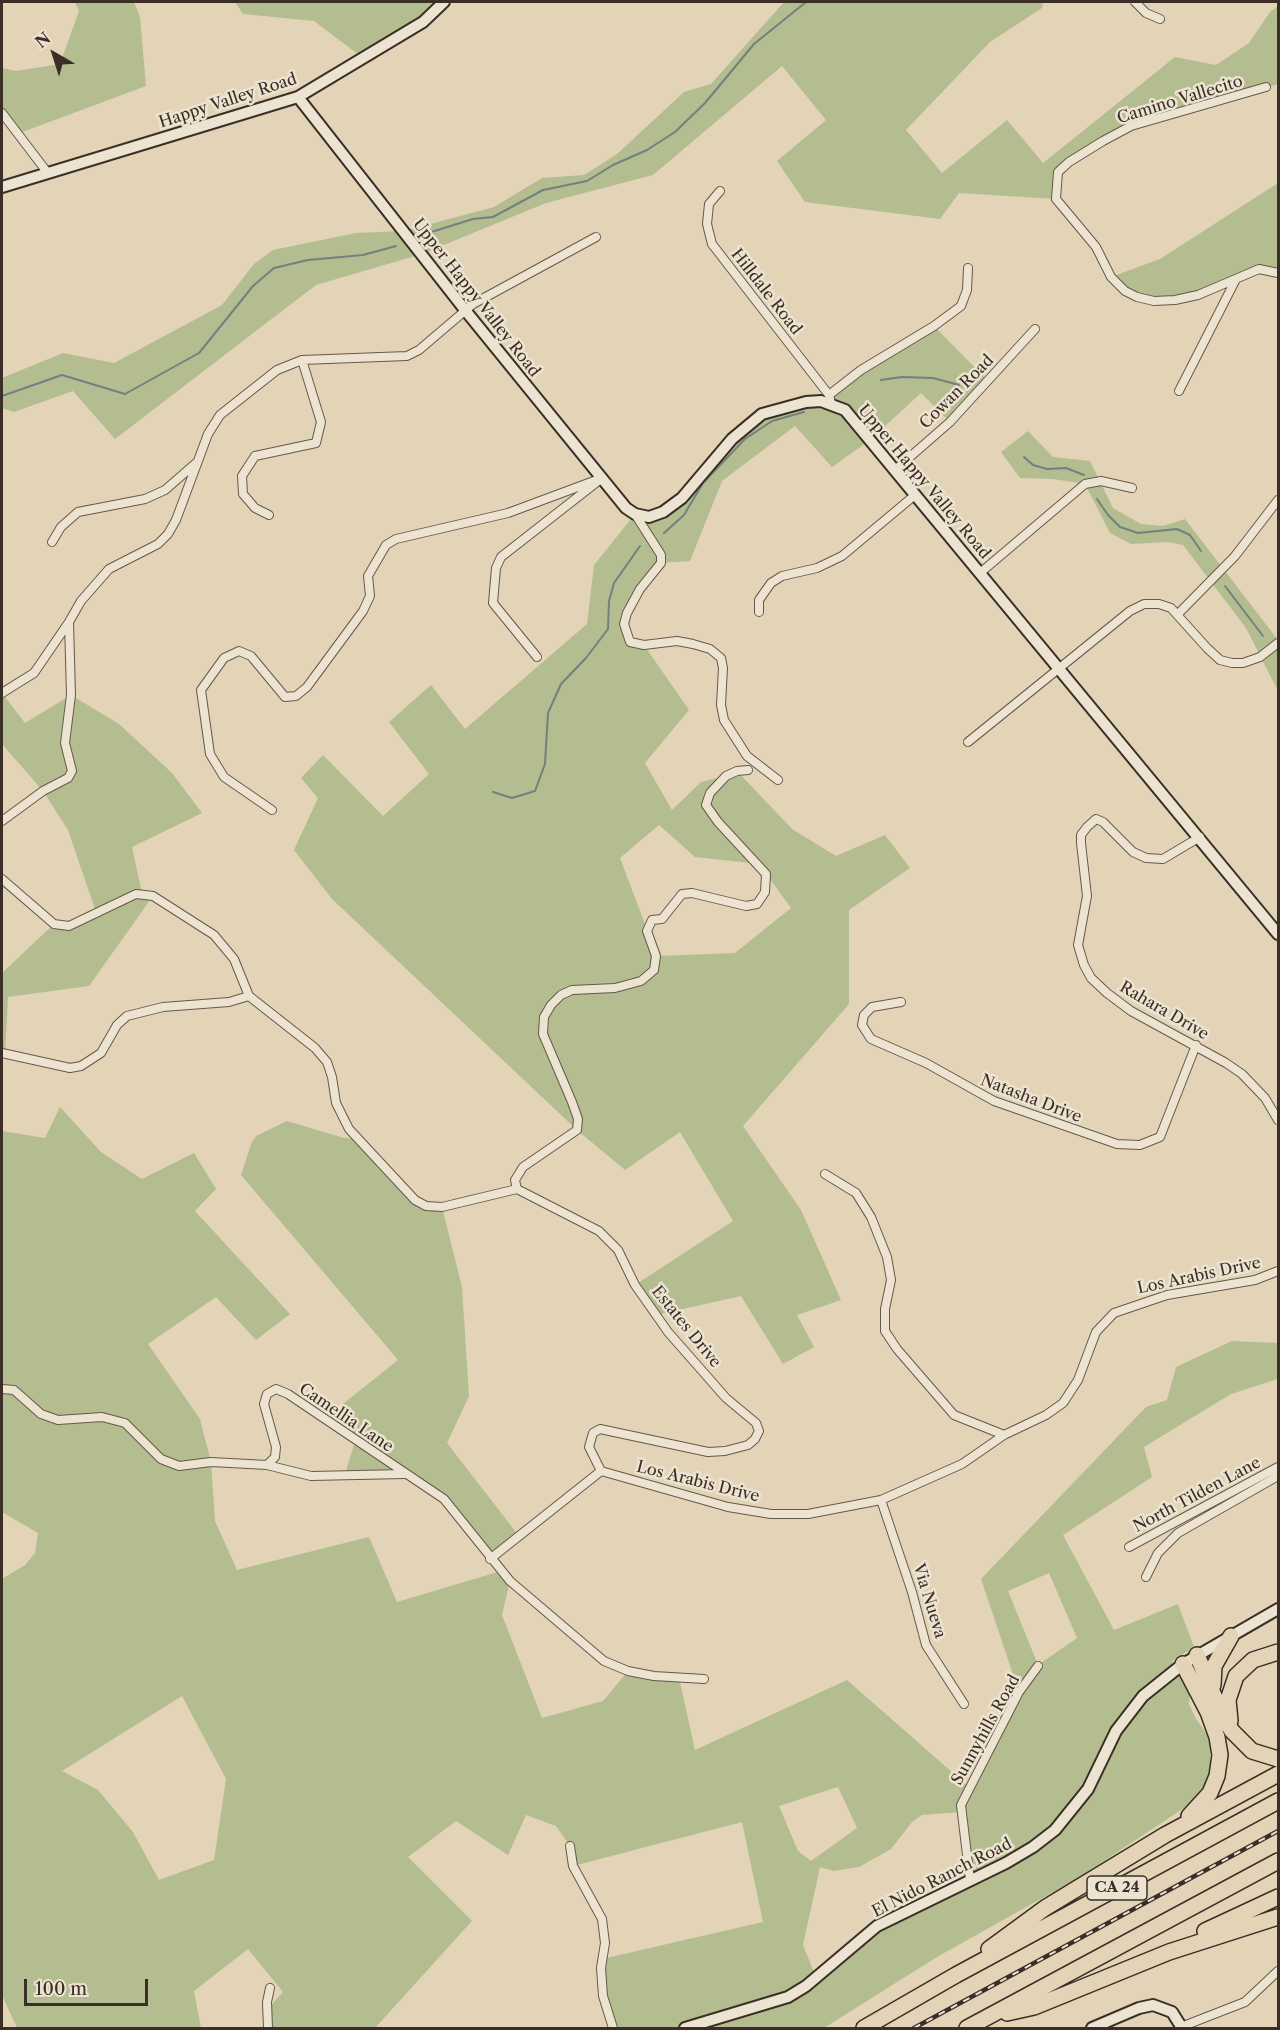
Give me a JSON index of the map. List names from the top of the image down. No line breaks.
{"streets":{"highway":["CA 24"],"street":["Camino Vallecito","Happy Valley Road","Hilldale Road","Upper Happy Valley Road","Cowan Road","Rahara Drive","Natasha Drive","Los Arabis Drive","Estates Drive","Camellia Lane","North Tilden Lane","Via Nueva","Sunnyhills Road","El Nido Ranch Road"]},"crossings":[["Happy Valley Road","Upper Happy Valley Road"],["Hilldale Road","Upper Happy Valley Road"],["Upper Happy Valley Road","Cowan Road"],["Upper Happy Valley Road","Rahara Drive"],["Rahara Drive","Natasha Drive"],["Los Arabis Drive","Estates Drive"],["Los Arabis Drive","Via Nueva"],["Sunnyhills Road","El Nido Ranch Road"]],"scale_bar":"100 m","north":"top left"}
